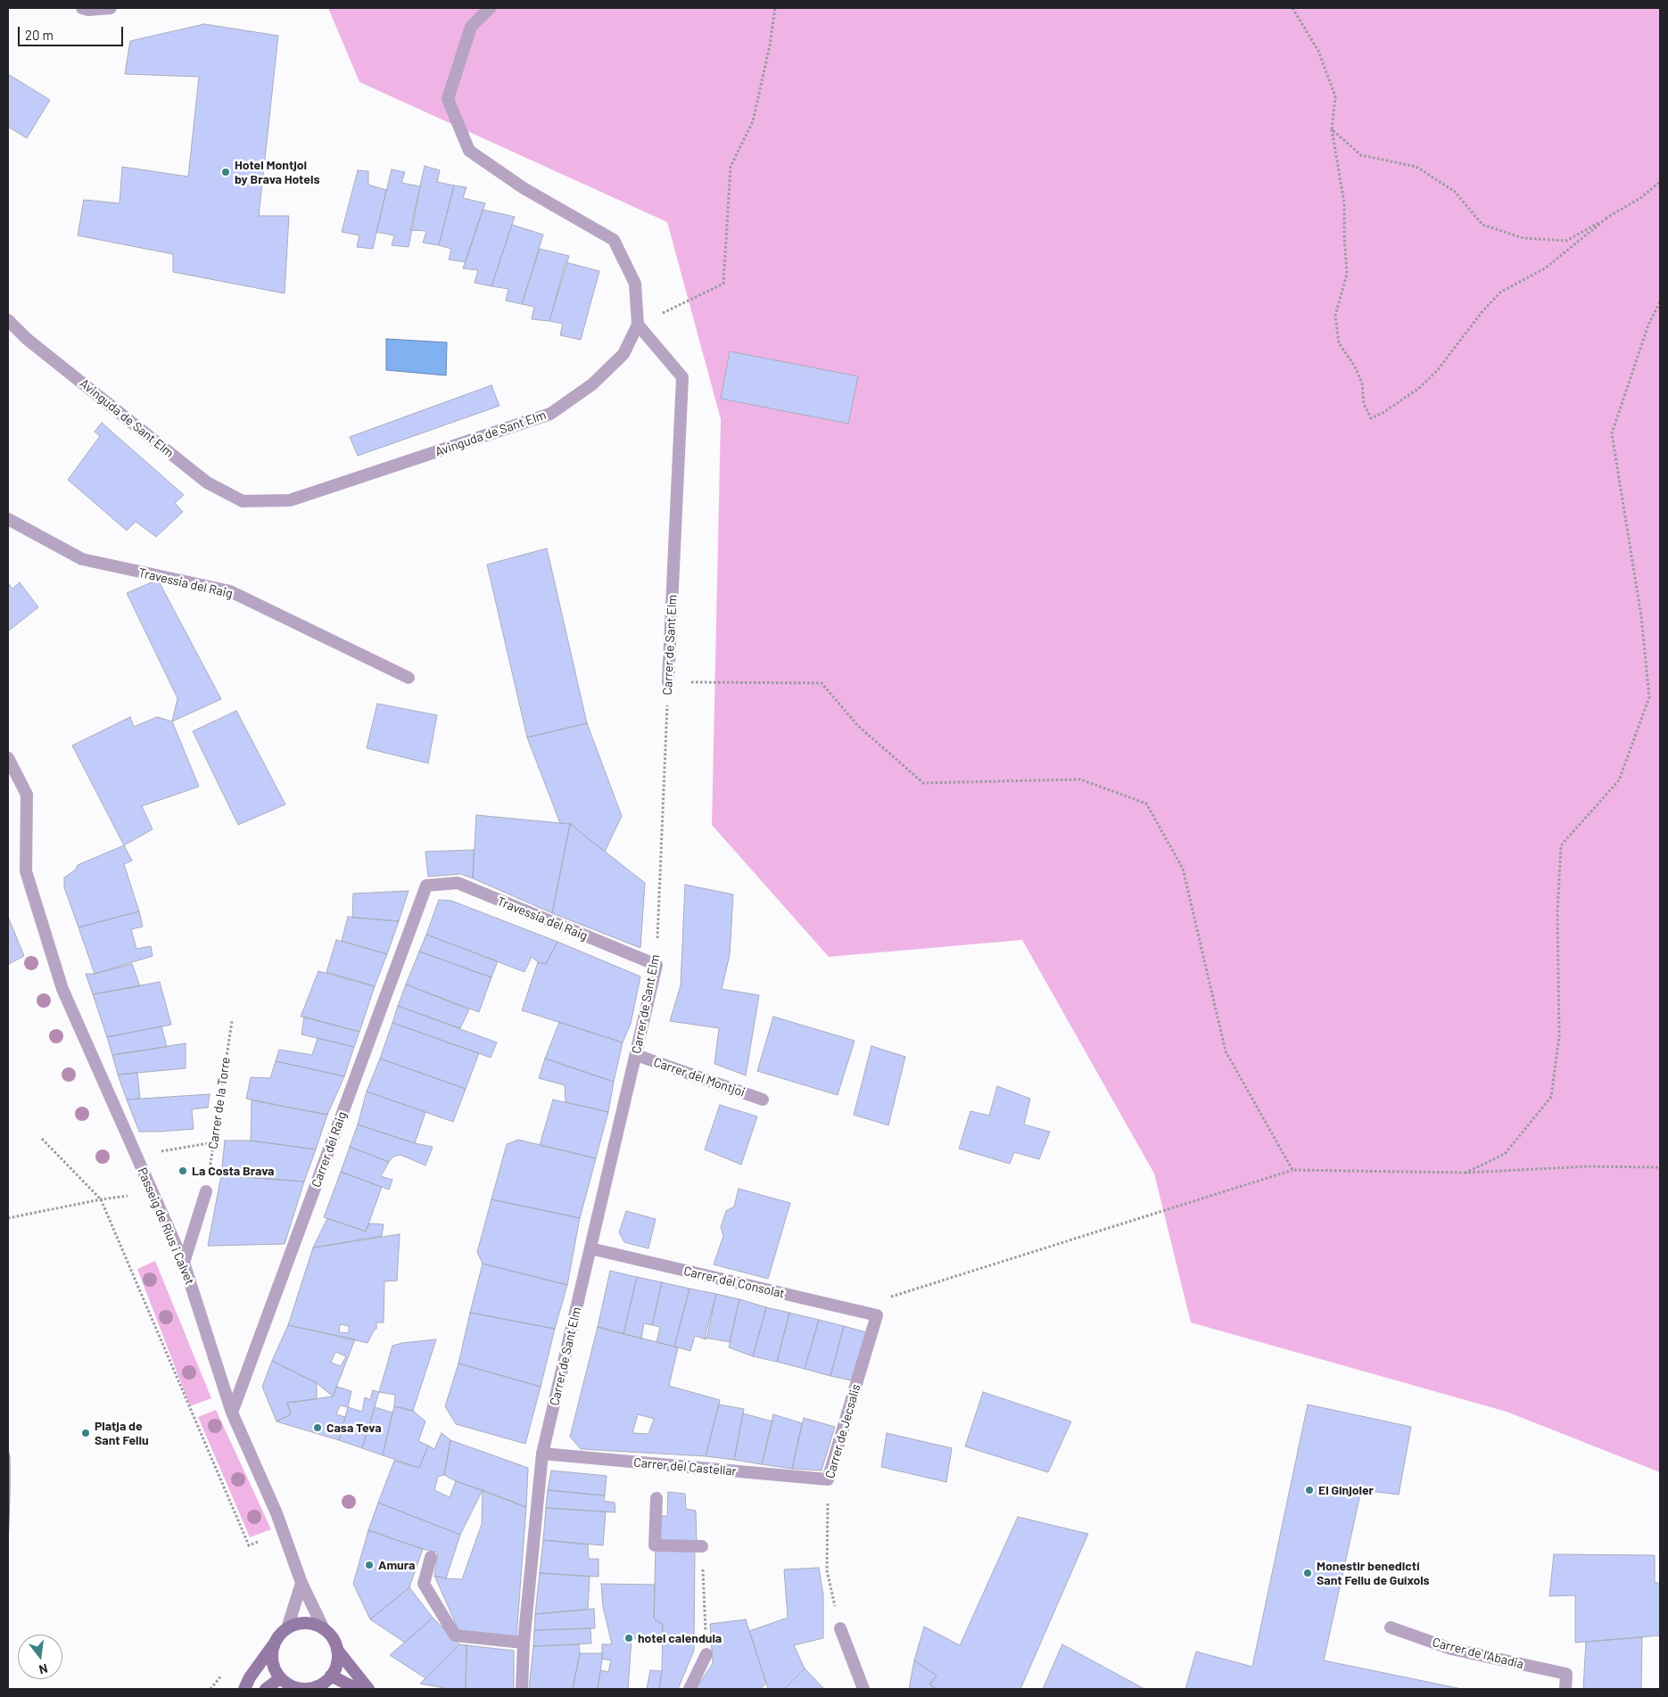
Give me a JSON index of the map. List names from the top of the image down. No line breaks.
{"streets":{"street":["Avinguda de Sant Elm","Travessia del Raig","Carrer de Sant Elm","Carrer del Montjoi","Carrer del Raig","Passeig de Rius i Calvet","Carrer del Consolat","Carrer de Jecsalis","Carrer del Castellar","Carrer de l'Abadia"],"path":["Carrer de la Torre"]},"crossings":[["Avinguda de Sant Elm","Carrer de Sant Elm"],["Travessia del Raig","Carrer de Sant Elm"],["Travessia del Raig","Carrer del Raig"],["Carrer de Sant Elm","Carrer del Montjoi"],["Carrer de Sant Elm","Carrer del Consolat"],["Carrer de Sant Elm","Carrer del Castellar"],["Carrer del Raig","Passeig de Rius i Calvet"],["Carrer del Consolat","Carrer de Jecsalis"],["Carrer de Jecsalis","Carrer del Castellar"]],"places":["Hotel Montjoi by Brava Hotels","La Costa Brava","Casa Teva","Platja de Sant Feliu","El Ginjoler","Amura","Monestir benedictí Sant Feliu de Guíxols","hotel calendula"],"scale_bar":"20 m","north":"bottom"}
